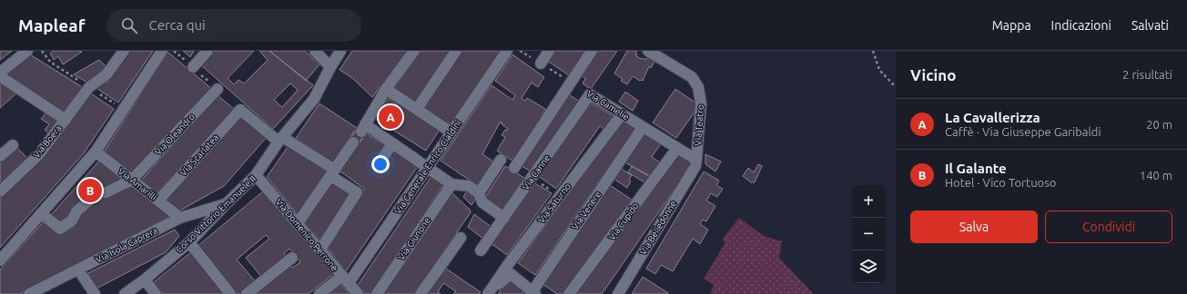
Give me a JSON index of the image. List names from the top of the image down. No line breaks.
{"streets":{"street":["Via Camelie","Via Teatro","Via Oleandro","Via Boera","Via Scarlatea","Via Generale Enrico Cialdini","Via Canne","Via Amarilli","Via Saturno","Via Venere","Corso Vittorio Emanuele II","Via Cupido","Via Belledonne","Via Domenico Perrone","Via Giunone","Via Isola Caprera"]},"crossings":[["Via Camelie","Via Teatro"],["Via Camelie","Via Canne"],["Via Camelie","Via Saturno"],["Via Camelie","Via Venere"],["Via Camelie","Via Cupido"],["Via Camelie","Via Belledonne"],["Via Teatro","Via Belledonne"],["Via Oleandro","Via Amarilli"],["Via Scarlatea","Via Amarilli"],["Via Scarlatea","Corso Vittorio Emanuele II"],["Via Generale Enrico Cialdini","Via Domenico Perrone"],["Via Amarilli","Via Isola Caprera"],["Corso Vittorio Emanuele II","Via Domenico Perrone"],["Corso Vittorio Emanuele II","Via Isola Caprera"]],"page":{"header":"Mapleaf","search":"Cerca qui","nav":["Mappa","Indicazioni","Salvati"],"heading":["Vicino","2 risultati"],"list":[{"mark":"A","name":"La Cavallerizza","note":"Caffè · Via Giuseppe Garibaldi","value":"20 m"},{"mark":"B","name":"Il Galante","note":"Hotel · Vico Tortuoso","value":"140 m"}],"pins":["A","B"],"map_buttons":["+","−"],"buttons":["Salva","Condividi"]}}
